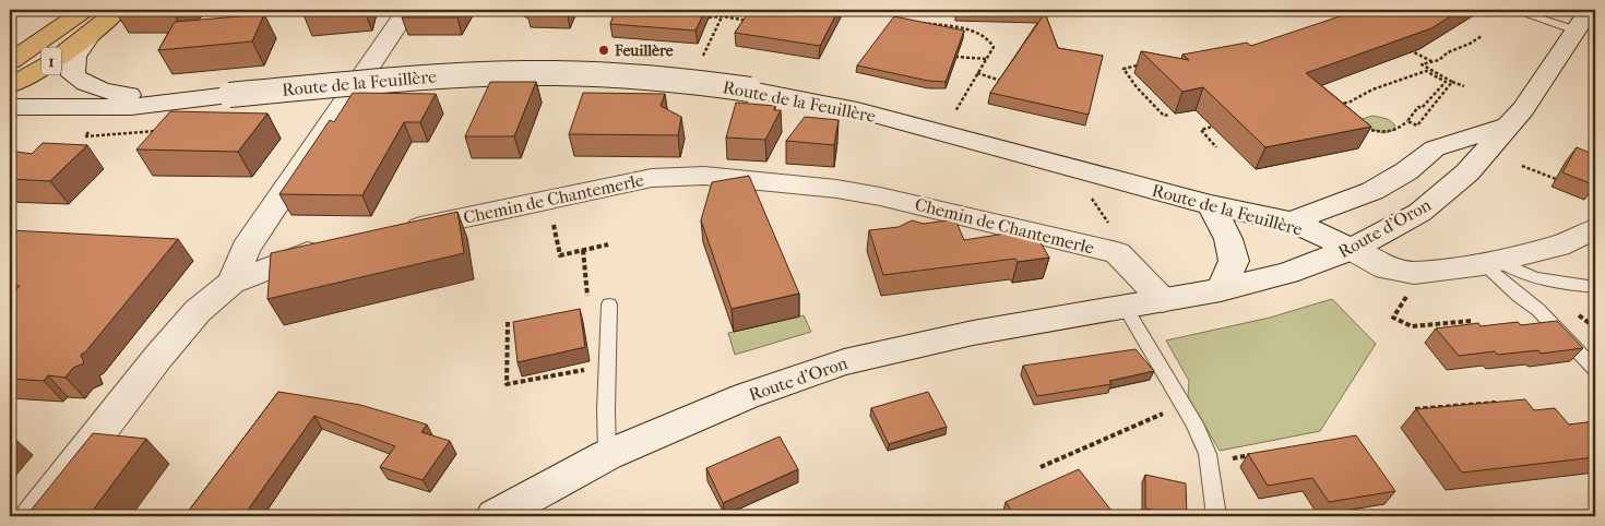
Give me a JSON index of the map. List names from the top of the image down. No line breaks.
{"streets":{"main road":["1","Route de la Feuillère","Chemin de Chantemerle","Route d'Oron"]},"crossings":[["1","Route de la Feuillère"],["Route de la Feuillère","Route d'Oron"],["Chemin de Chantemerle","Route d'Oron"]],"places":["Feuillère"]}
